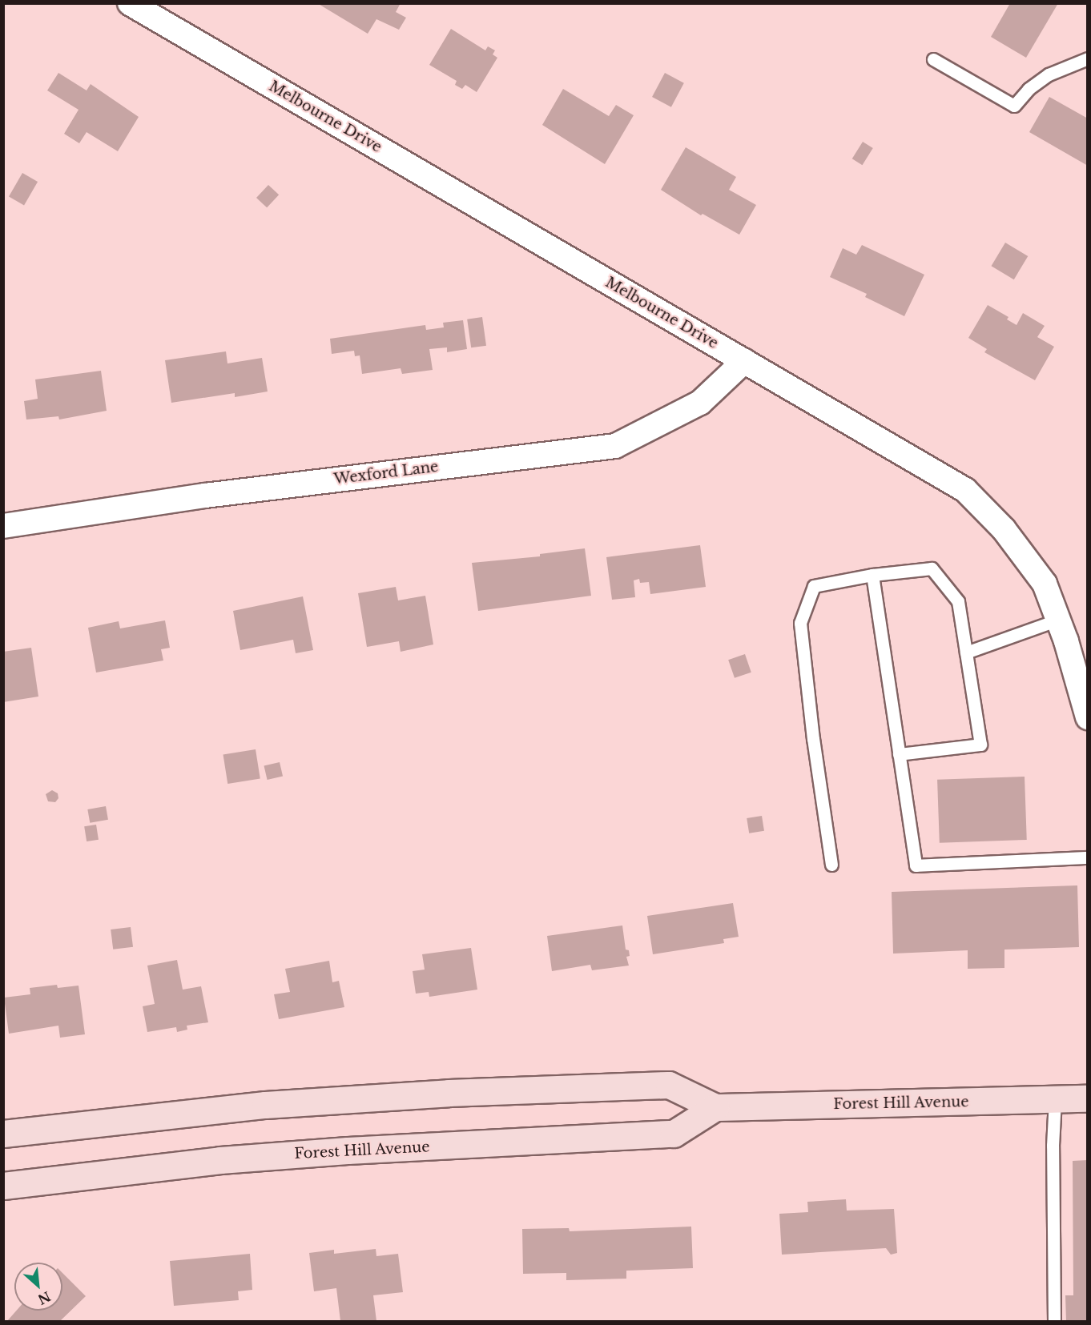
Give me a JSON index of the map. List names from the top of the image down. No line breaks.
{"streets":{"main road":["Forest Hill Avenue"],"street":["Melbourne Drive","Wexford Lane"]},"crossings":[["Melbourne Drive","Wexford Lane"]],"north":"bottom right"}
